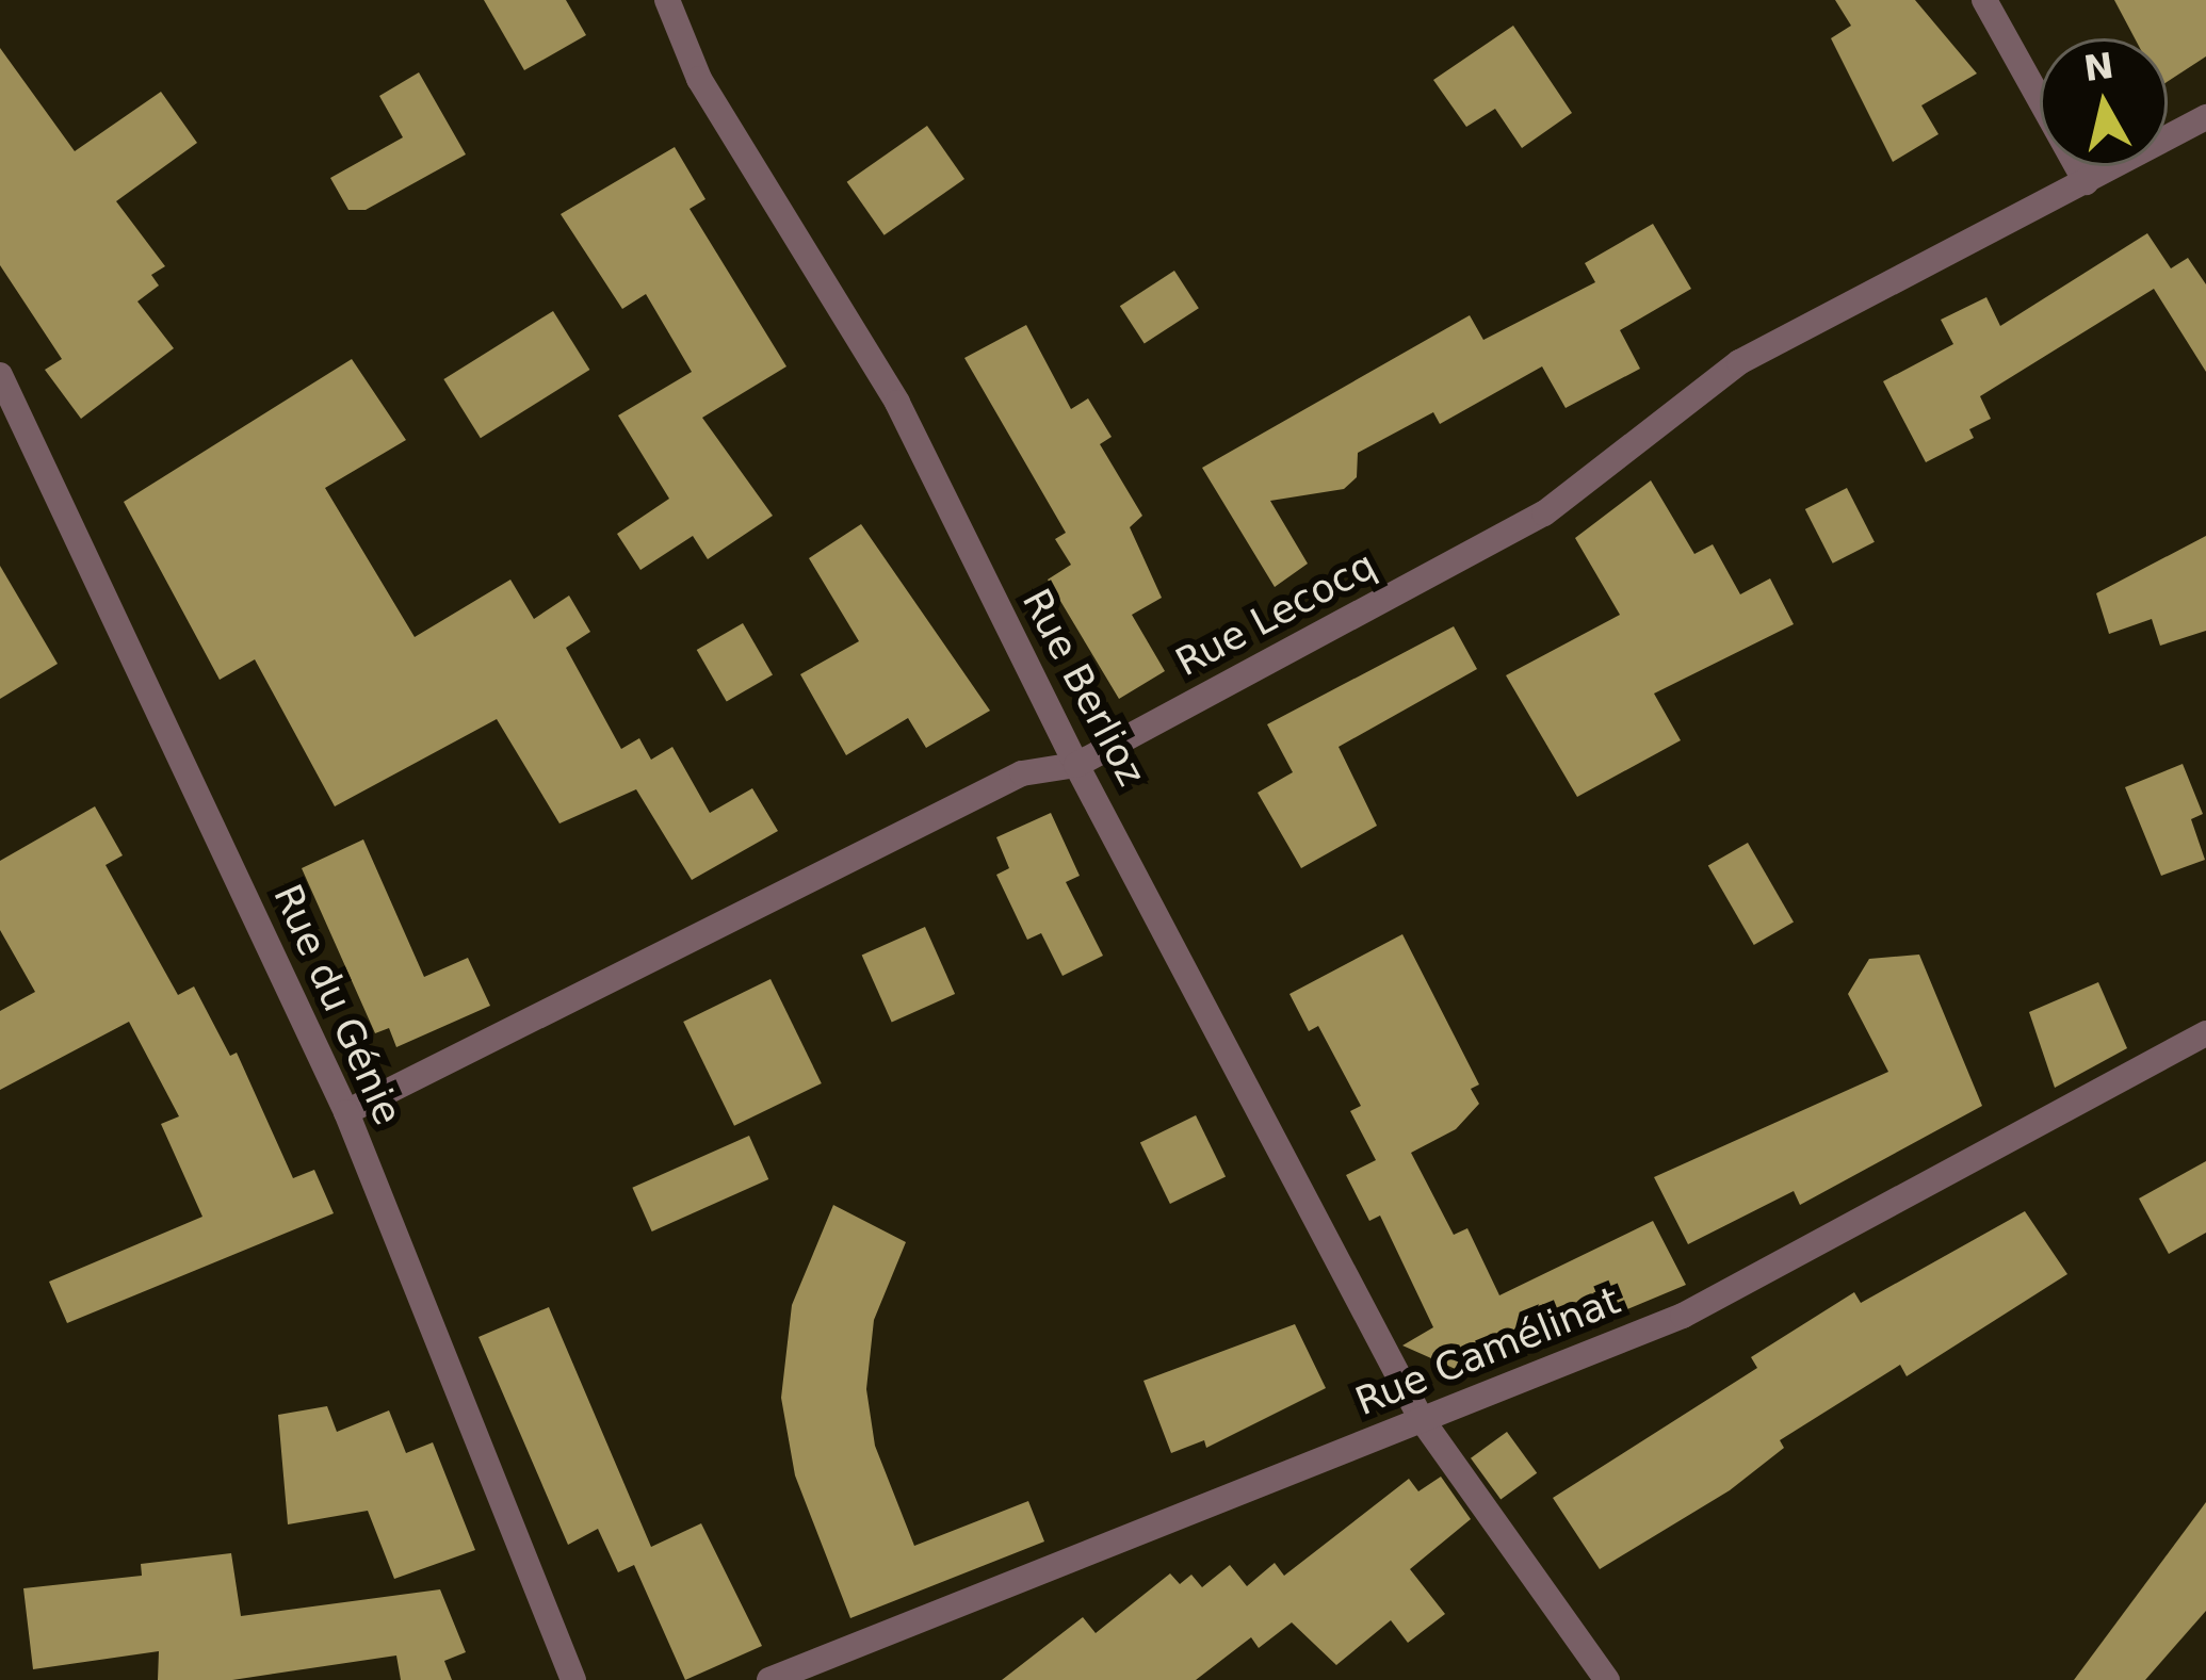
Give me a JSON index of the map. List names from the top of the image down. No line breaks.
{"streets":{"street":["Rue Lecocq","Rue Berlioz","Rue du Génie","Rue Camélinat"]},"crossings":[["Rue Lecocq","Rue Berlioz"],["Rue Lecocq","Rue du Génie"],["Rue Berlioz","Rue Camélinat"]],"north":"top"}
